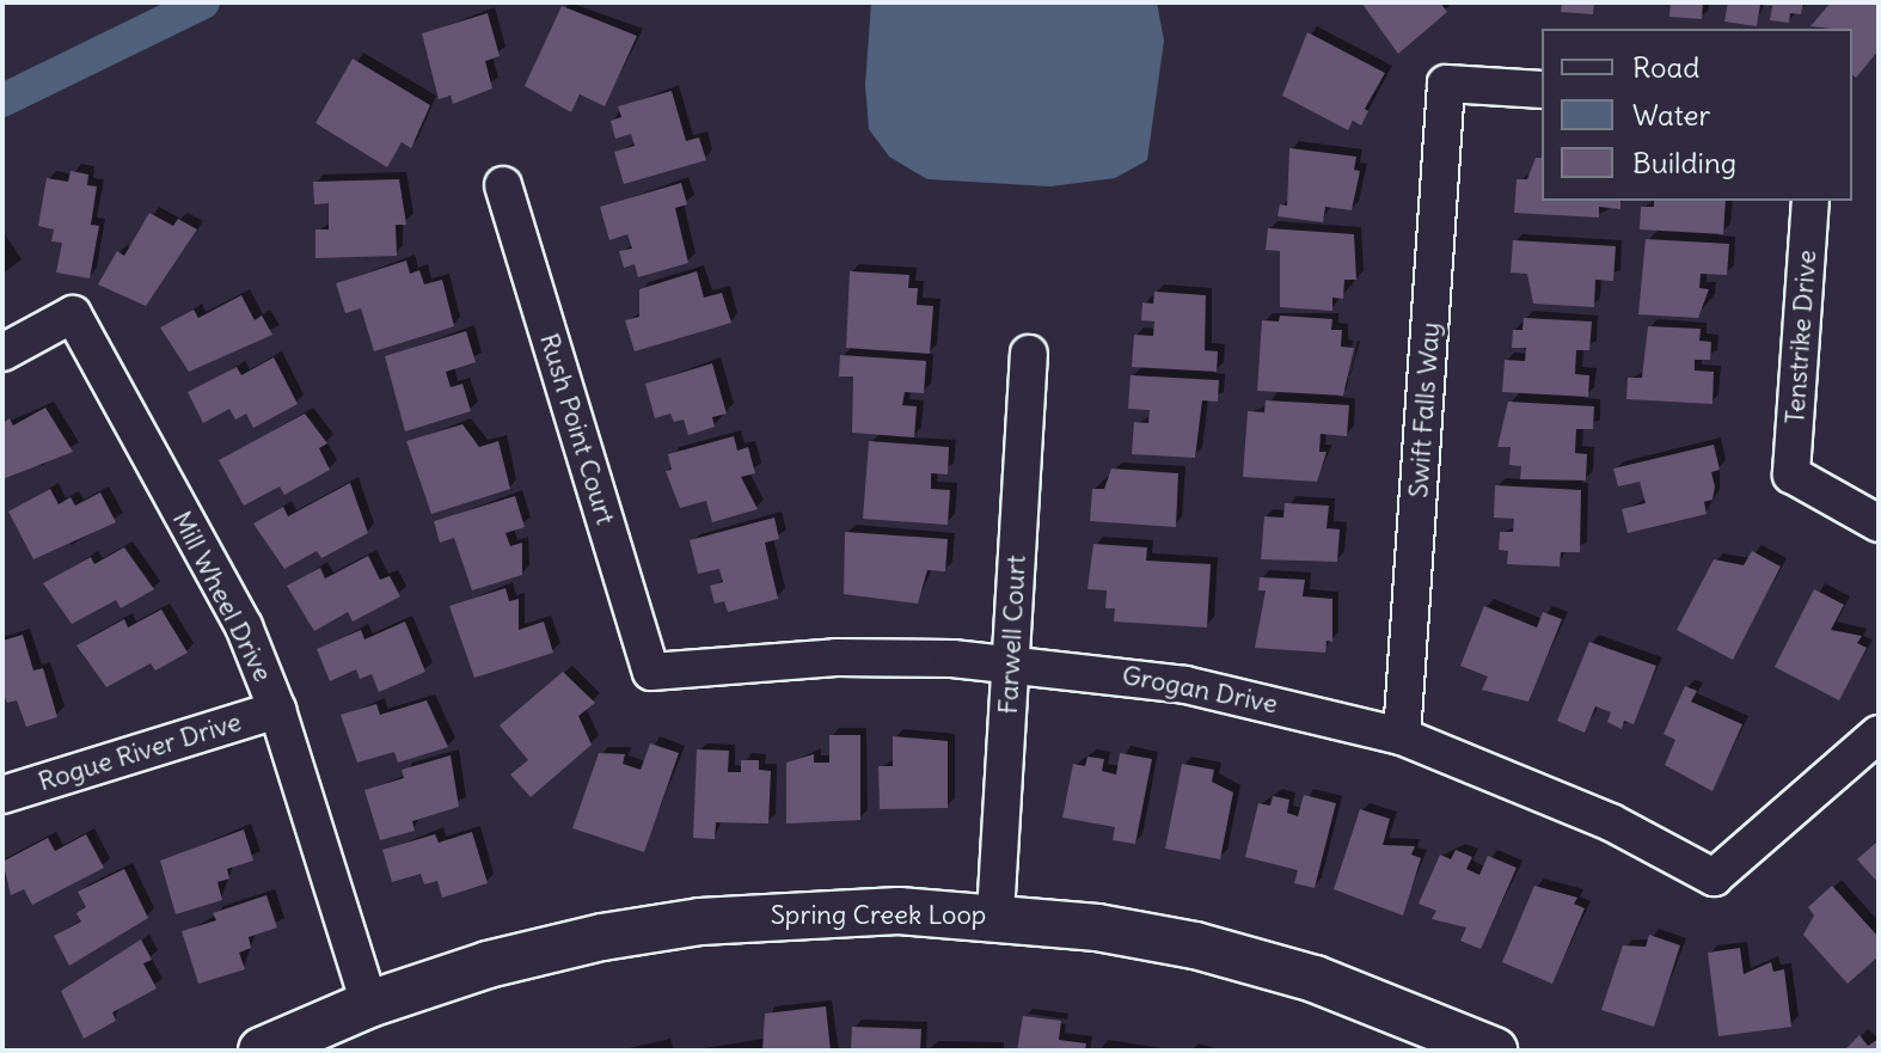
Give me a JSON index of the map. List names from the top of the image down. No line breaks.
{"streets":{"street":["Tenstrike Drive","Swift Falls Way","Rush Point Court","Mill Wheel Drive","Farwell Court","Grogan Drive","Rogue River Drive","Spring Creek Loop"]},"crossings":[["Swift Falls Way","Grogan Drive"],["Rush Point Court","Grogan Drive"],["Mill Wheel Drive","Rogue River Drive"],["Mill Wheel Drive","Spring Creek Loop"],["Farwell Court","Grogan Drive"],["Farwell Court","Spring Creek Loop"]],"legend":["Road","Water","Building"]}
